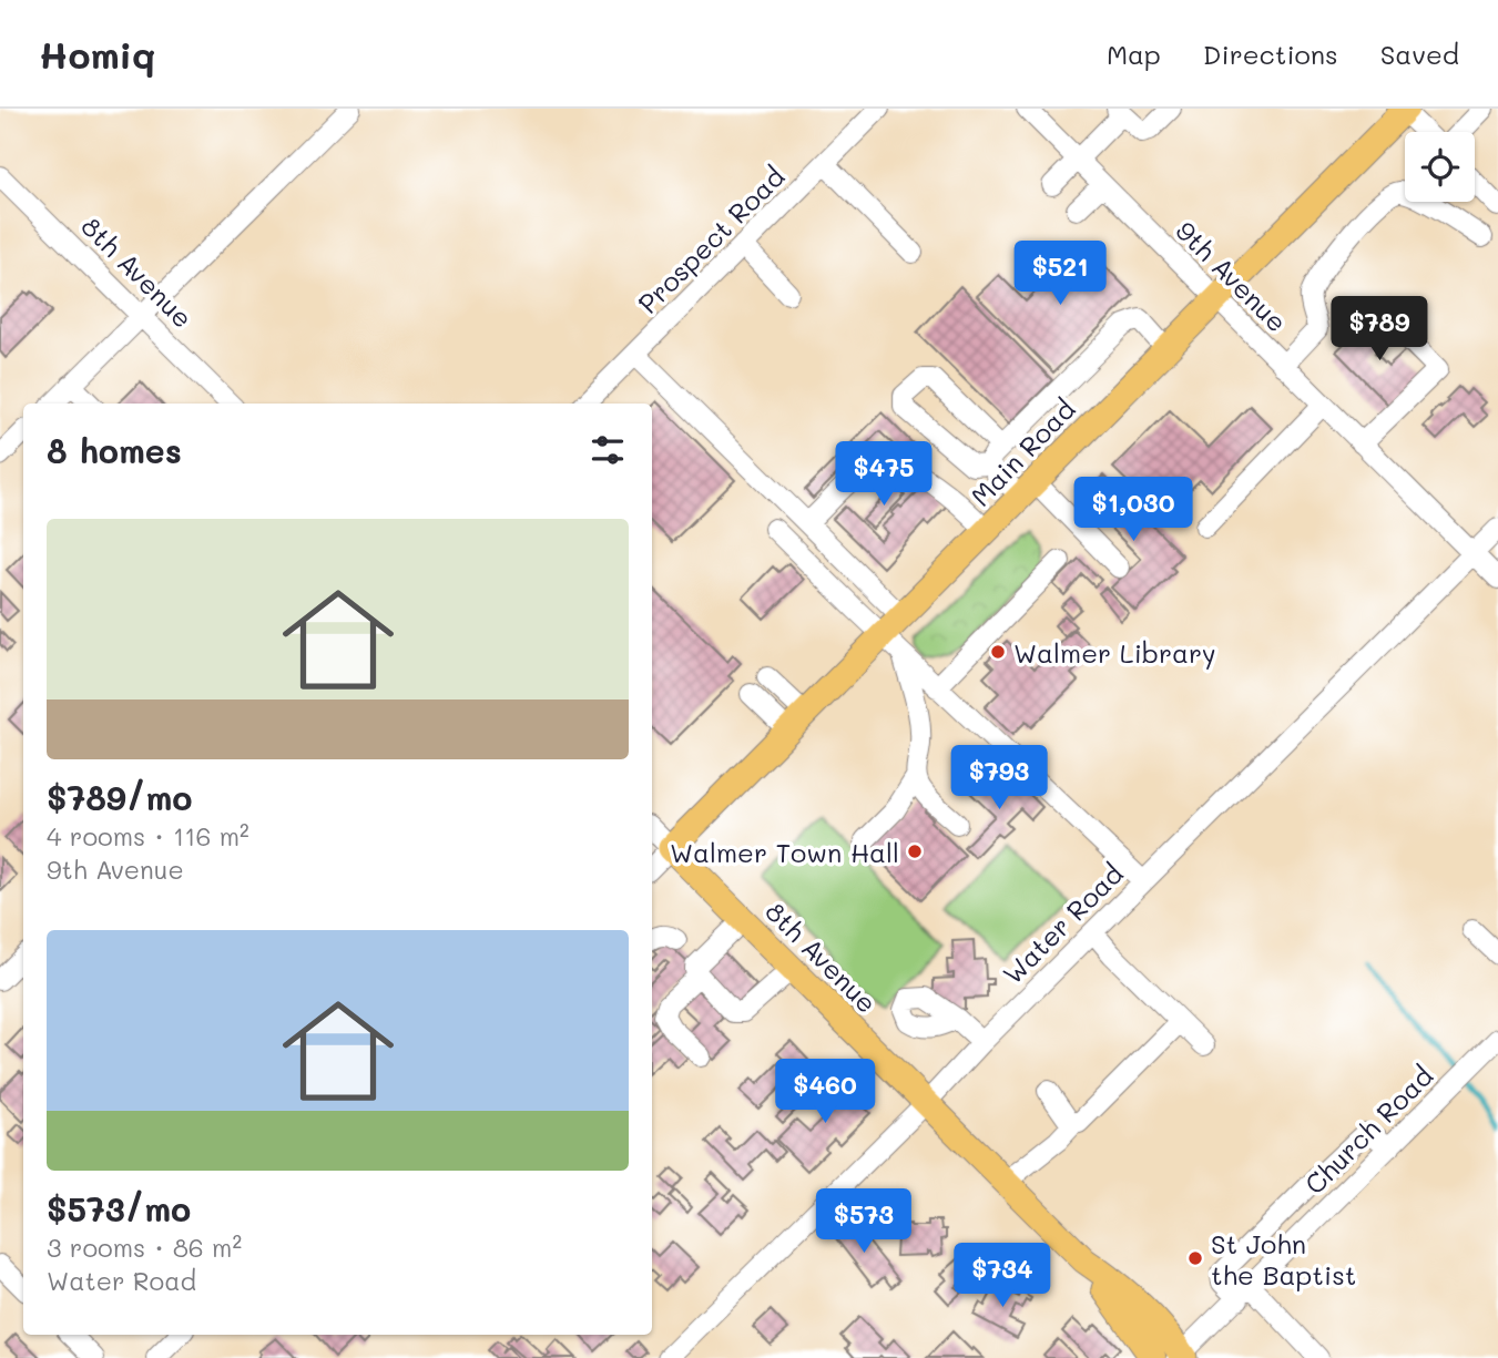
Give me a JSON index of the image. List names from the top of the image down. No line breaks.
{"streets":{"main road":["8th Avenue","Main Road"],"street":["Prospect Road","9th Avenue","Water Road","Church Road"]},"crossings":[["8th Avenue","Main Road"],["8th Avenue","Water Road"],["8th Avenue","Church Road"],["9th Avenue","Main Road"],["9th Avenue","Water Road"]],"places":["Walmer Library","Walmer Town Hall","St John the Baptist"],"page":{"header":"Homiq","nav":["Map","Directions","Saved"],"price":["$521","$789","$475","$1,030","$793","$460","$573","$734"],"heading":"8 homes","list":[{"name":"$789/mo","note":"4 rooms · 116 m² · 9th Avenue"},{"name":"$573/mo","note":"3 rooms · 86 m² · Water Road"}]}}
